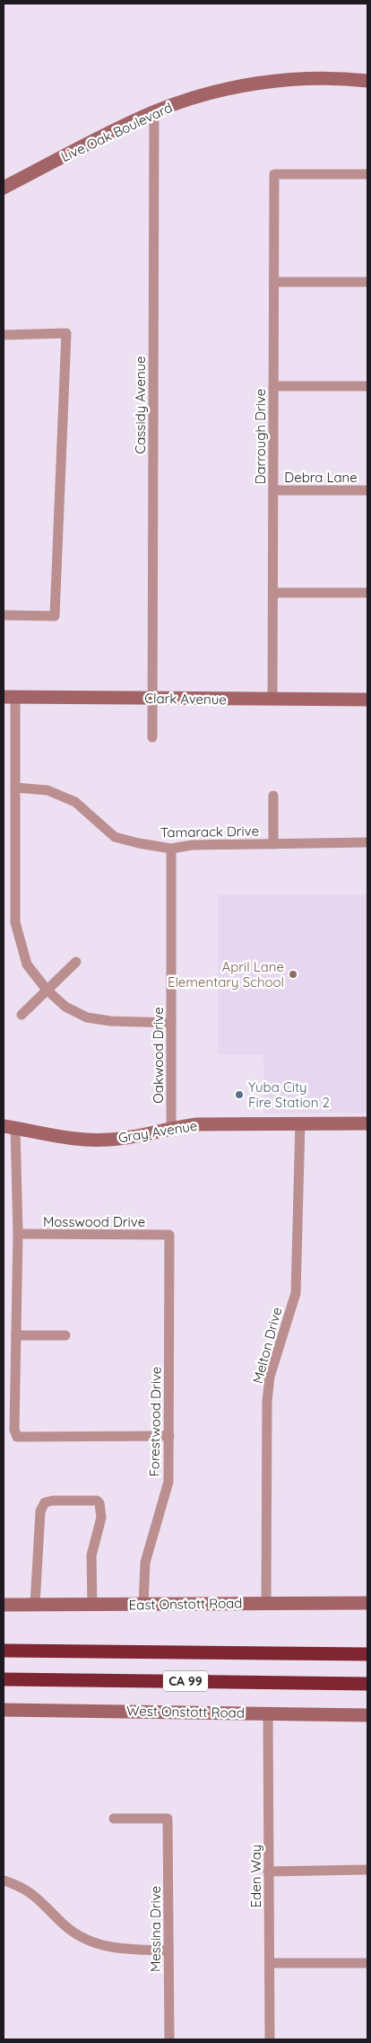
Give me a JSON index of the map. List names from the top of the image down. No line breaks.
{"streets":{"highway":["CA 99"],"street":["Live Oak Boulevard","Cassidy Avenue","Darrough Drive","Debra Lane","Clark Avenue","Tamarack Drive","Oakwood Drive","Gray Avenue","Mosswood Drive","Melton Drive","Forestwood Drive","East Onstott Road","West Onstott Road","Eden Way","Messina Drive"]},"crossings":[["Live Oak Boulevard","Cassidy Avenue"],["Cassidy Avenue","Clark Avenue"],["Darrough Drive","Debra Lane"],["Darrough Drive","Clark Avenue"],["Tamarack Drive","Oakwood Drive"],["Oakwood Drive","Gray Avenue"],["Gray Avenue","Melton Drive"],["Mosswood Drive","Forestwood Drive"],["Melton Drive","East Onstott Road"],["Forestwood Drive","East Onstott Road"],["West Onstott Road","Eden Way"]],"places":["April Lane Elementary School","Yuba City Fire Station 2"]}
